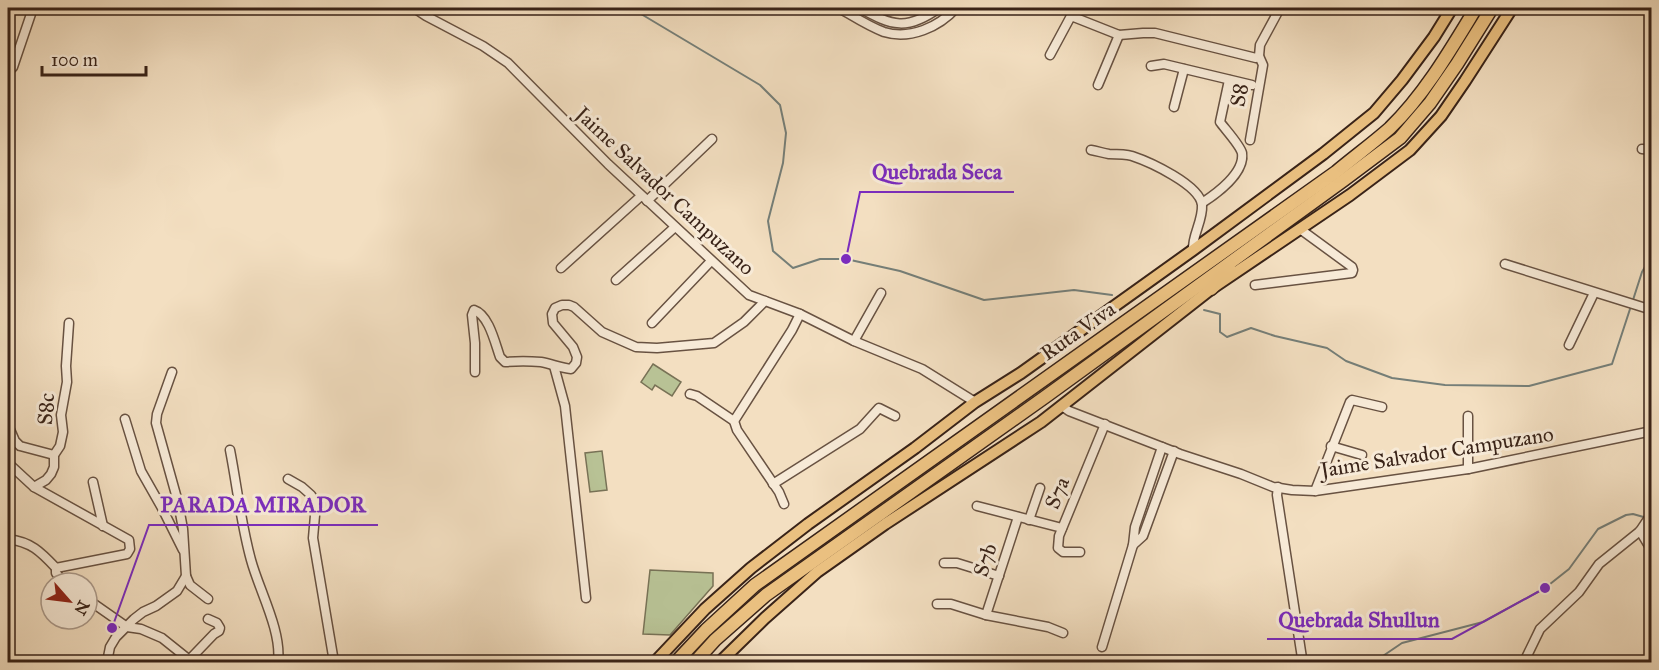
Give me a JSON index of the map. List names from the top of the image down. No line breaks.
{"streets":{"highway":["Ruta Viva"],"street":["S8","Jaime Salvador Campuzano","S8c","S7a","S7b"]},"crossings":[["Jaime Salvador Campuzano","Ruta Viva"],["Jaime Salvador Campuzano","S7a"],["S7a","S7b"]],"places":["Quebrada Seca","Quebrada Shullun","PARADA MIRADOR"],"scale_bar":"100 m","north":"bottom right"}
